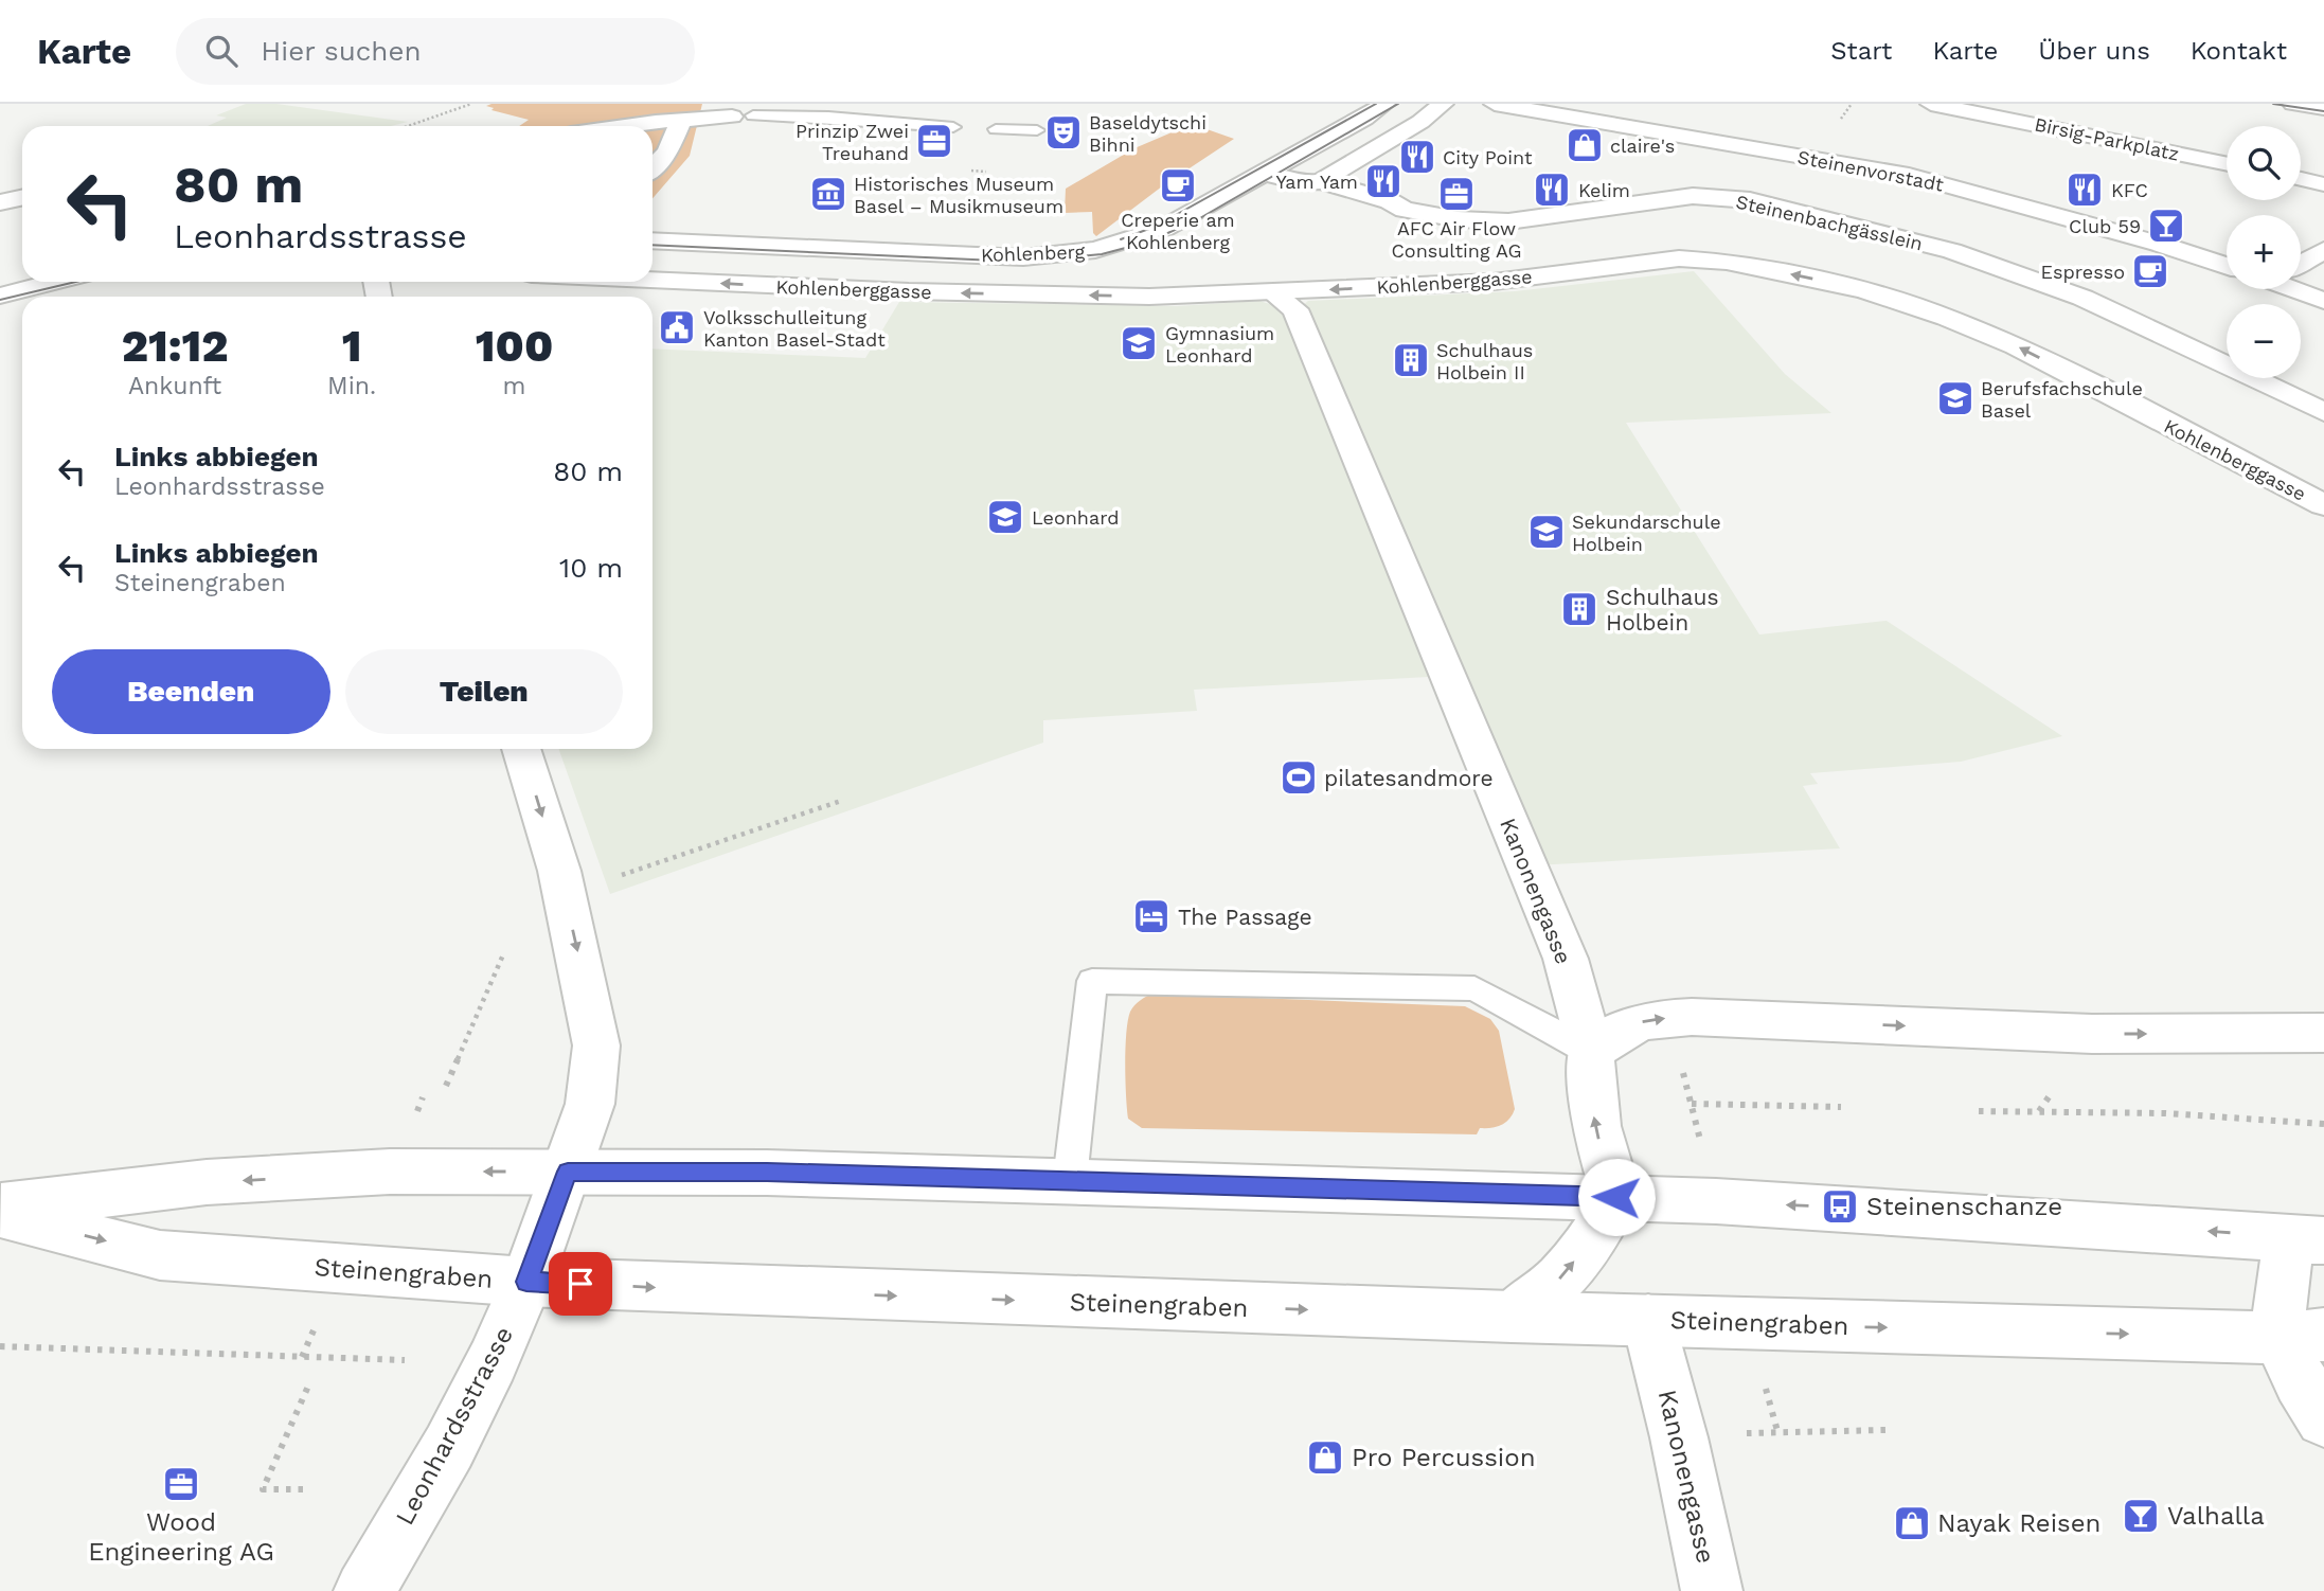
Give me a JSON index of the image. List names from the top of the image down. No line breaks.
{"streets":{"street":["Birsig-Parkplatz","Steinenvorstadt","Steinenbachgässlein","Kohlenberg","Kohlenberggasse","Kanonengasse","Steinengraben","Leonhardsstrasse"]},"crossings":[["Steinenbachgässlein","Kohlenberg"],["Kohlenberggasse","Kanonengasse"],["Kanonengasse","Steinengraben"],["Steinengraben","Leonhardsstrasse"]],"one_way":["Kohlenberggasse","Leonhardsstrasse"],"places":{"theatre":["Baseldytschi Bihni"],"office":["Prinzip Zwei Treuhand","AFC Air Flow Consulting AG","Wood Engineering AG"],"shop":["claire's","Pro Percussion","Nayak Reisen"],"restaurant":["City Point","Yam Yam","Kelim","KFC"],"cafe":["Creperie am Kohlenberg","Espresso"],"museum":["Historisches Museum Basel – Musikmuseum"],"bar":["Club 59","Valhalla"],"public building":["Volksschulleitung Kanton Basel-Stadt"],"school or university":["Gymnasium Leonhard","Berufsfachschule Basel","Leonhard","Sekundarschule Holbein"],"building":["Schulhaus Holbein II","Schulhaus Holbein"],"sports":["pilatesandmore"],"hotel":["The Passage"],"bus stop":["Steinenschanze"]},"page":{"header":"Karte","search":"Hier suchen","nav":["Start","Karte","Über uns","Kontakt"],"map_buttons":["+","−"],"turn":["80 m","Leonhardsstrasse"],"eta":["21:12","Ankunft","1","Min.","100","m"],"list":[{"name":"Links abbiegen","note":"Leonhardsstrasse","value":"80 m"},{"name":"Links abbiegen","note":"Steinengraben","value":"10 m"}],"buttons":["Beenden","Teilen"]}}
